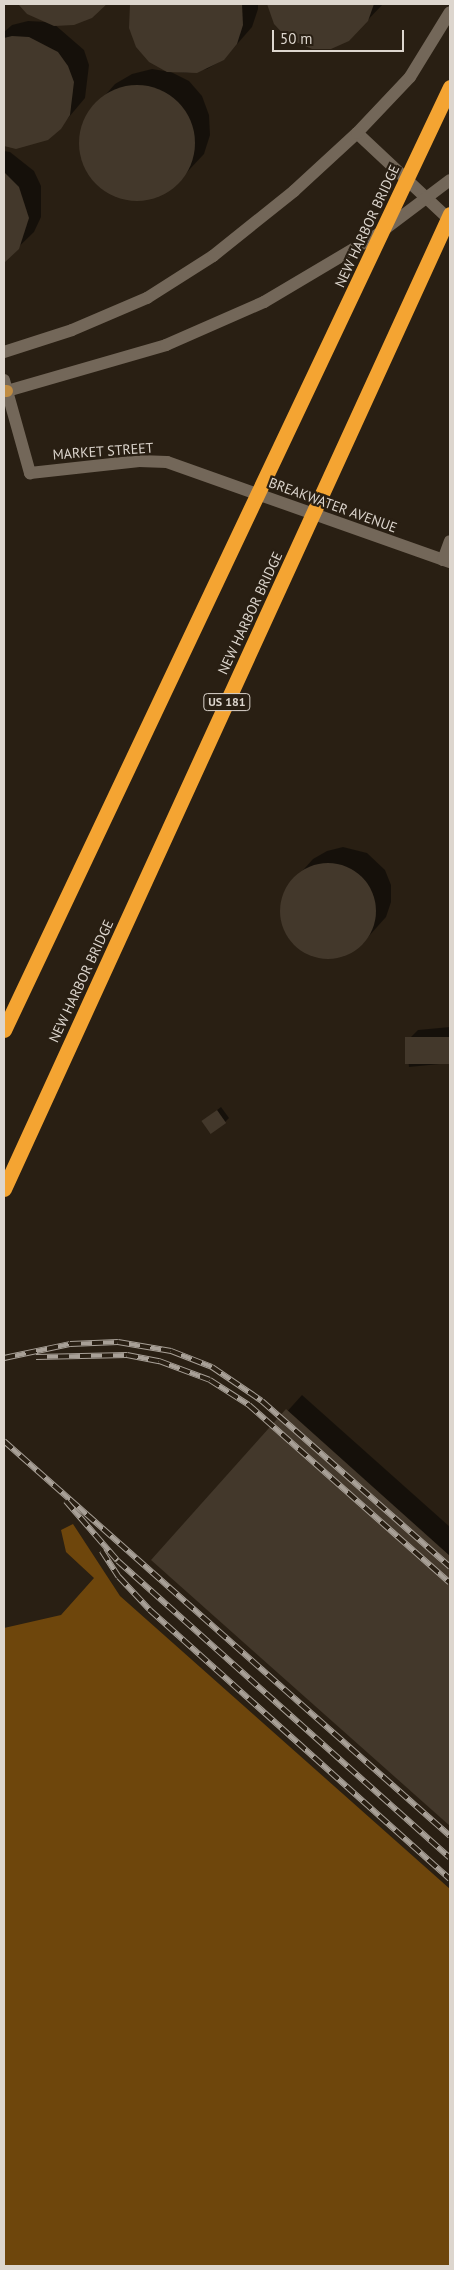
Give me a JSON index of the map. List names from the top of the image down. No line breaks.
{"streets":{"highway":["NEW HARBOR BRIDGE","US 181"],"street":["MARKET STREET","BREAKWATER AVENUE"]},"crossings":[["MARKET STREET","BREAKWATER AVENUE"]],"scale_bar":"50 m"}
